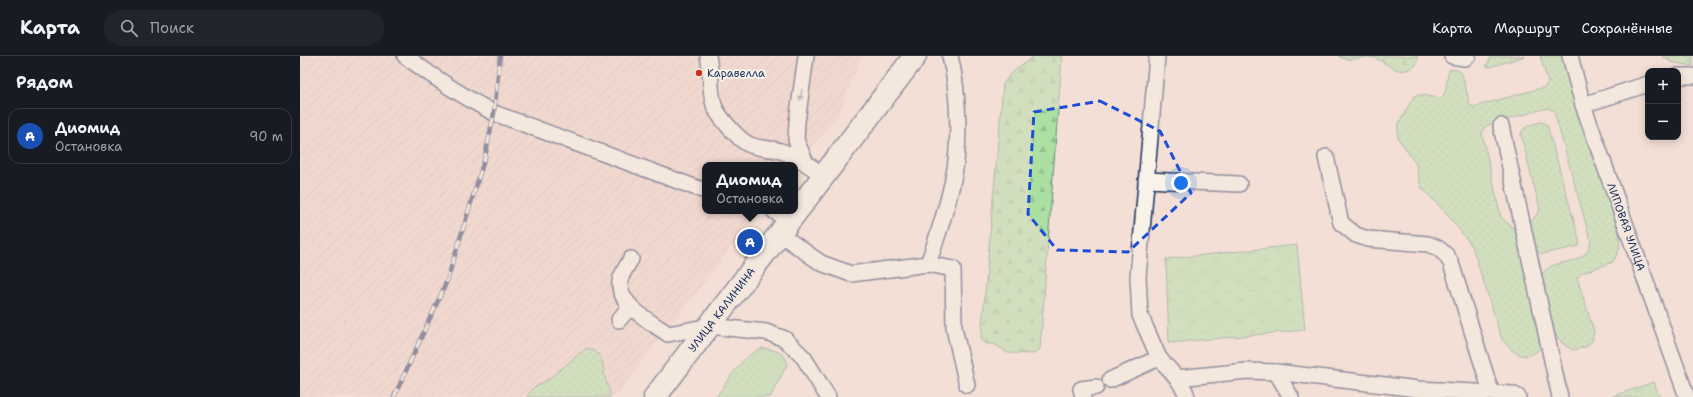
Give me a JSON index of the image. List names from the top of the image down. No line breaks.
{"streets":{"main road":["УЛИЦА КАЛИНИНА"],"lane":["ЛИПОВАЯ УЛИЦА"]},"places":["Каравелла"],"page":{"header":"Карта","search":"Поиск","nav":["Карта","Маршрут","Сохранённые"],"heading":"Рядом","map_buttons":["+","−"],"list":[{"mark":"A","name":"Диомид","note":"Остановка","value":"90 m"}],"popup":["Диомид","Остановка"],"pins":"A"}}
